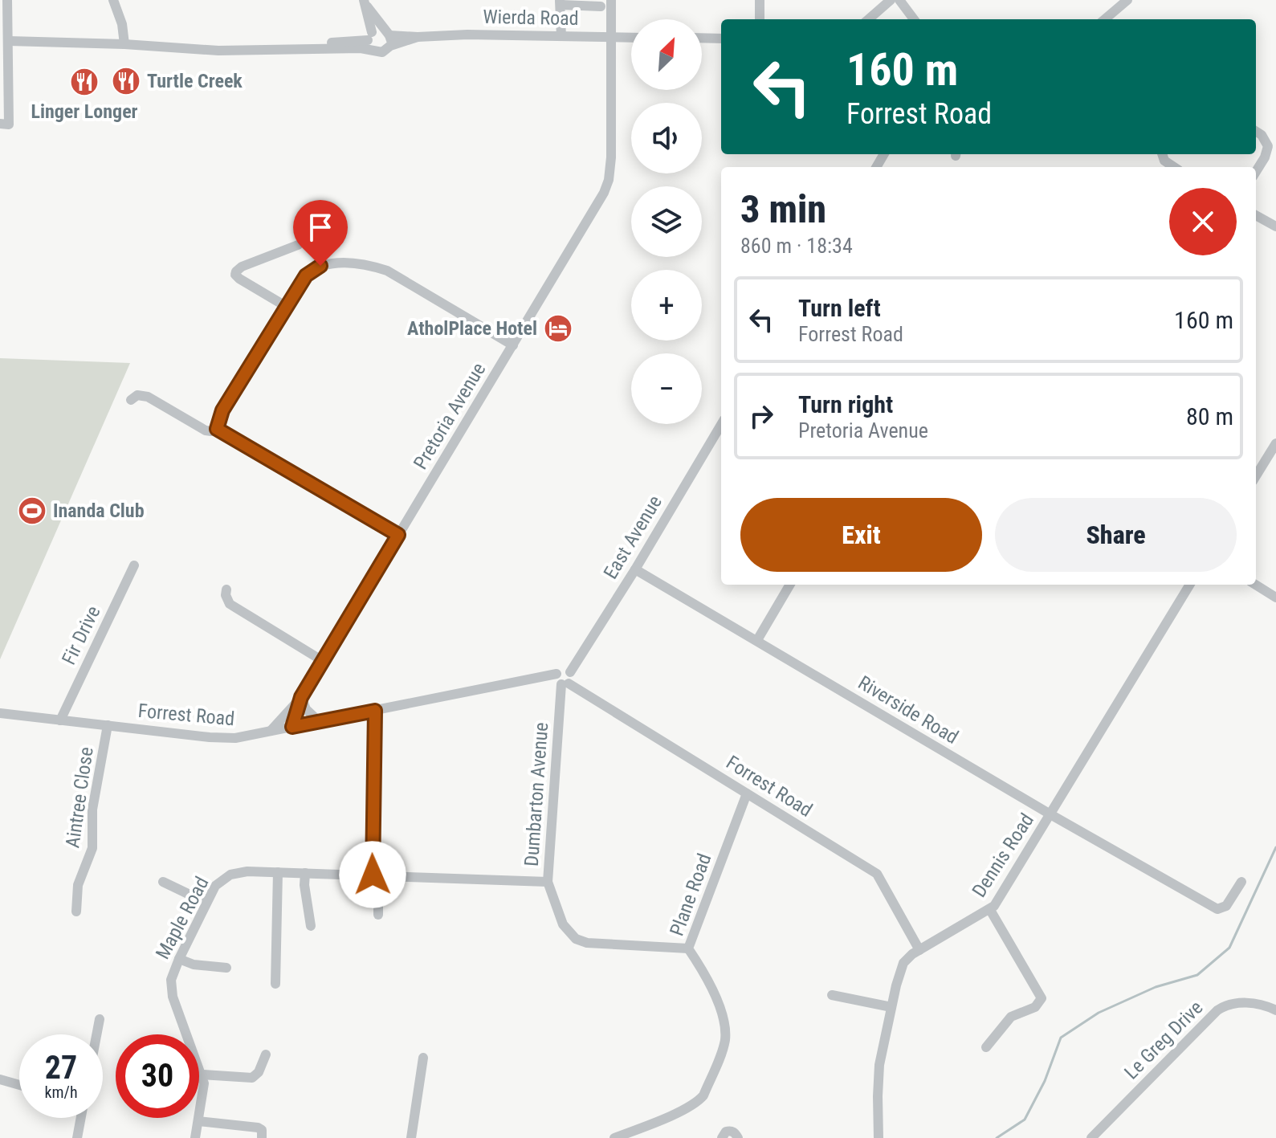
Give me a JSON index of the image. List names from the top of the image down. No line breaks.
{"streets":{"street":["Wierda Road","Pretoria Avenue","East Avenue","Fir Drive","Riverside Road","Forrest Road","Dumbarton Avenue","Aintree Close","Dennis Road","Plane Road","Maple Road","Le Greg Drive"]},"crossings":[["Wierda Road","Pretoria Avenue"],["Pretoria Avenue","Forrest Road"],["East Avenue","Riverside Road"],["East Avenue","Forrest Road"],["East Avenue","Dumbarton Avenue"],["Fir Drive","Forrest Road"],["Riverside Road","Dennis Road"],["Forrest Road","Dumbarton Avenue"],["Forrest Road","Aintree Close"],["Forrest Road","Dennis Road"],["Forrest Road","Plane Road"],["Dumbarton Avenue","Plane Road"]],"places":{"restaurant":["Turtle Creek","Linger Longer"],"hotel":["AtholPlace Hotel"],"sports":["Inanda Club"]},"north":"top right","page":{"map_buttons":["+","−"],"turn":["160 m","Forrest Road"],"heading":["3 min","860 m · 18:34"],"list":[{"name":"Turn left","note":"Forrest Road","value":"160 m"},{"name":"Turn right","note":"Pretoria Avenue","value":"80 m"}],"buttons":["Exit","Share"],"speed":"27 km/h","limit":"30"}}
